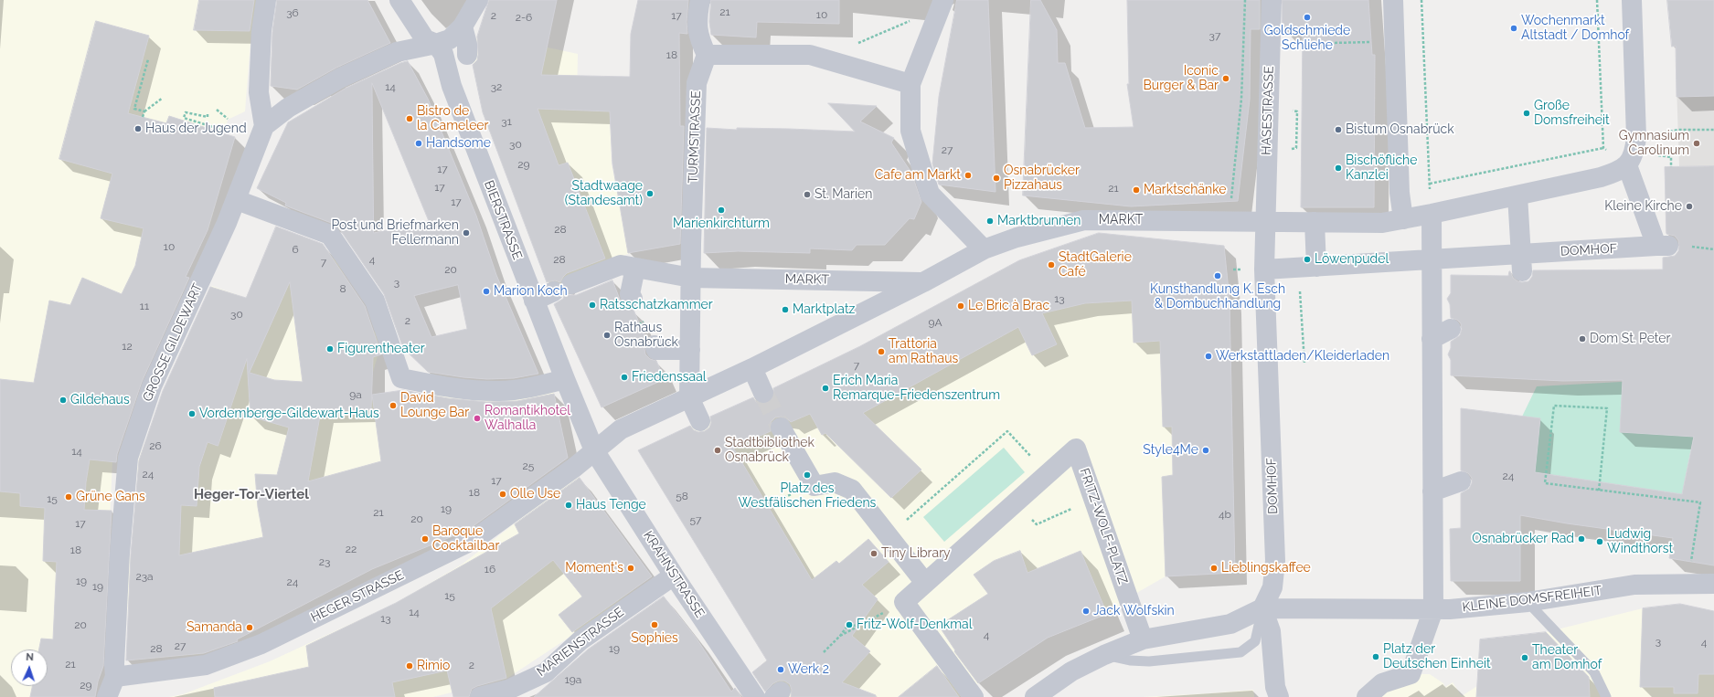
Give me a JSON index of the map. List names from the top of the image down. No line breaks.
{"streets":{"street":["HASESTRASSE","TURMSTRASSE","BIERSTRASSE","MARKT","DOMHOF","GROSSE GILDEWART","FRITZ-WOLF-PLATZ","KRAHNSTRASSE","HEGER STRASSE","KLEINE DOMSFREIHEIT","MARIENSTRASSE"]},"crossings":[["HASESTRASSE","MARKT"],["HASESTRASSE","DOMHOF"],["TURMSTRASSE","MARKT"],["BIERSTRASSE","MARKT"],["BIERSTRASSE","KRAHNSTRASSE"],["BIERSTRASSE","HEGER STRASSE"],["MARKT","DOMHOF"],["MARKT","KRAHNSTRASSE"],["MARKT","HEGER STRASSE"],["DOMHOF","KLEINE DOMSFREIHEIT"],["GROSSE GILDEWART","HEGER STRASSE"],["KRAHNSTRASSE","HEGER STRASSE"],["KRAHNSTRASSE","MARIENSTRASSE"]],"districts":["Heger-Tor-Viertel"],"places":["Goldschmiede Schliehe","Wochenmarkt Altstadt / Domhof","Iconic Burger & Bar","Große Domsfreiheit","Bistro de la Cameleer","Haus der Jugend","Bistum Osnabrück","Handsome","Gymnasium Carolinum","Bischöfliche Kanzlei","Cafe am Markt","Osnabrücker Pizzahaus","Marktschänke","Stadtwaage (Standesamt)","St. Marien","Kleine Kirche","Marienkirchturm","Marktbrunnen","Post und Briefmarken Fellermann","Löwenpudel","StadtGalerie Café","Kunsthandlung K. Esch & Dombuchhandlung","Marion Koch","Ratsschatzkammer","Le Bric à Brac","Marktplatz","Rathaus Osnabrück","Dom St. Peter","Figurentheater","Trattoria am Rathaus","Werkstattladen/Kleiderladen","Friedenssaal","Erich Maria Remarque-Friedenszentrum","Gildehaus","David Lounge Bar","Vordemberge-Gildewart-Haus","Romantikhotel Walhalla","Stadtbibliothek Osnabrück","Style4Me","Platz des Westfälischen Friedens","Olle Use","Grüne Gans","Haus Tenge","Baroque Cocktailbar","Osnabrücker Rad","Ludwig Windthorst","Tiny Library","Moment's","Lieblingskaffee","Jack Wolfskin","Sophies","Fritz-Wolf-Denkmal","Samanda","Platz der Deutschen Einheit","Theater am Domhof","Rimio","Werk 2"],"house_numbers":["21","36","10","2","17","2-6","37","18","14","32","31","30","27","29","17","17","21","17","28","10","6","4","28","7","20","3","8","13","11","30","2","9A","12","7","9a","26","14","25","24","24","17","18","58","15","19","21","4b","20","57","17","22","18","23","16","23a","19","24","19","15","14","13","20","4","3","4","27","28","19","21","2","19a","29"],"north":"top"}
